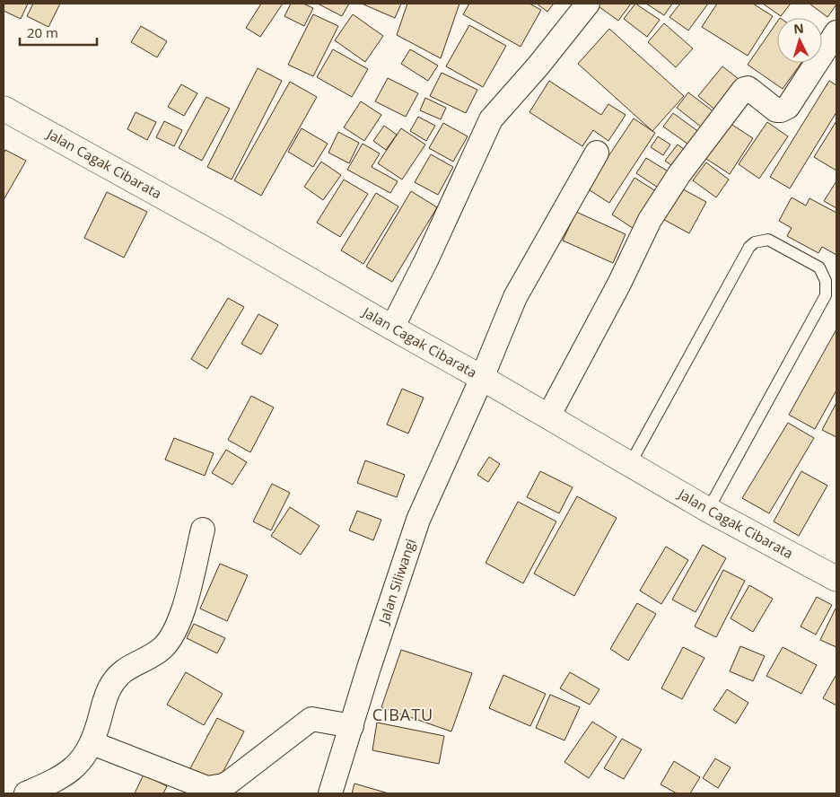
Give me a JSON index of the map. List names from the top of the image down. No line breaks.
{"streets":{"highway":["Jalan Cagak Cibarata"],"street":["Jalan Siliwangi"]},"crossings":[["Jalan Cagak Cibarata","Jalan Siliwangi"]],"districts":["CIBATU"],"scale_bar":"20 m","north":"top"}
